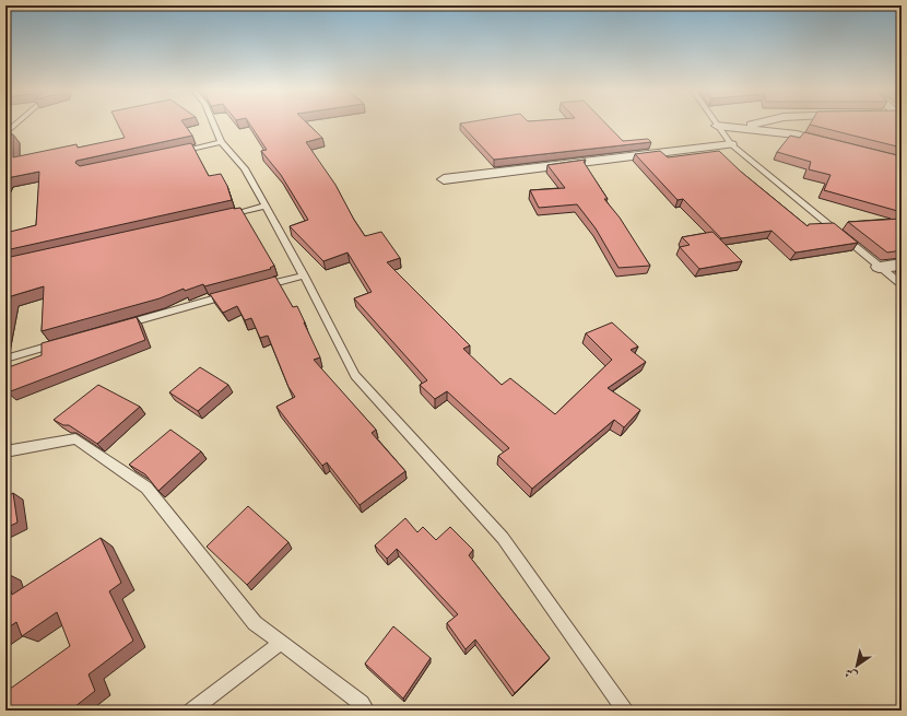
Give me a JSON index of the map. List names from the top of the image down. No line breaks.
{"north":"bottom left"}
